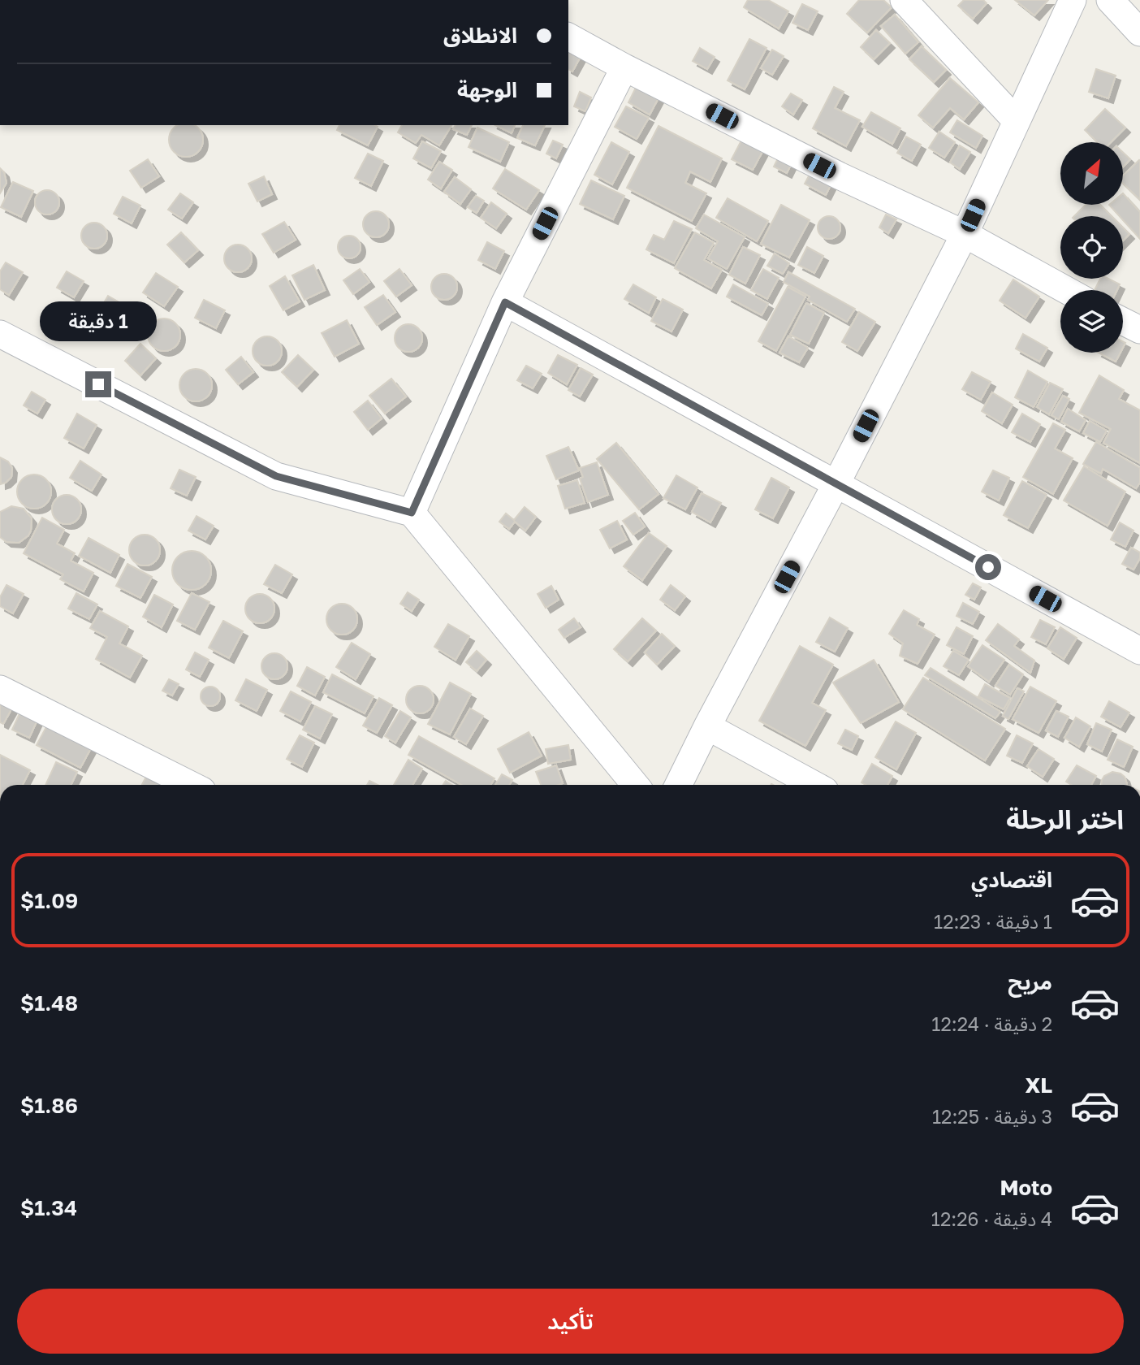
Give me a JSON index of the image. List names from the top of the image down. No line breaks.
{"north":"top right","page":{"banner":["الانطلاق","الوجهة"],"bubble":"1 دقيقة","heading":"اختر الرحلة","list":[{"name":"اقتصادي","note":"1 دقيقة · 12:23","value":"$1.09"},{"name":"مريح","note":"2 دقيقة · 12:24","value":"$1.48"},{"name":"XL","note":"3 دقيقة · 12:25","value":"$1.86"},{"name":"Moto","note":"4 دقيقة · 12:26","value":"$1.34"}],"buttons":"تأكيد"}}
